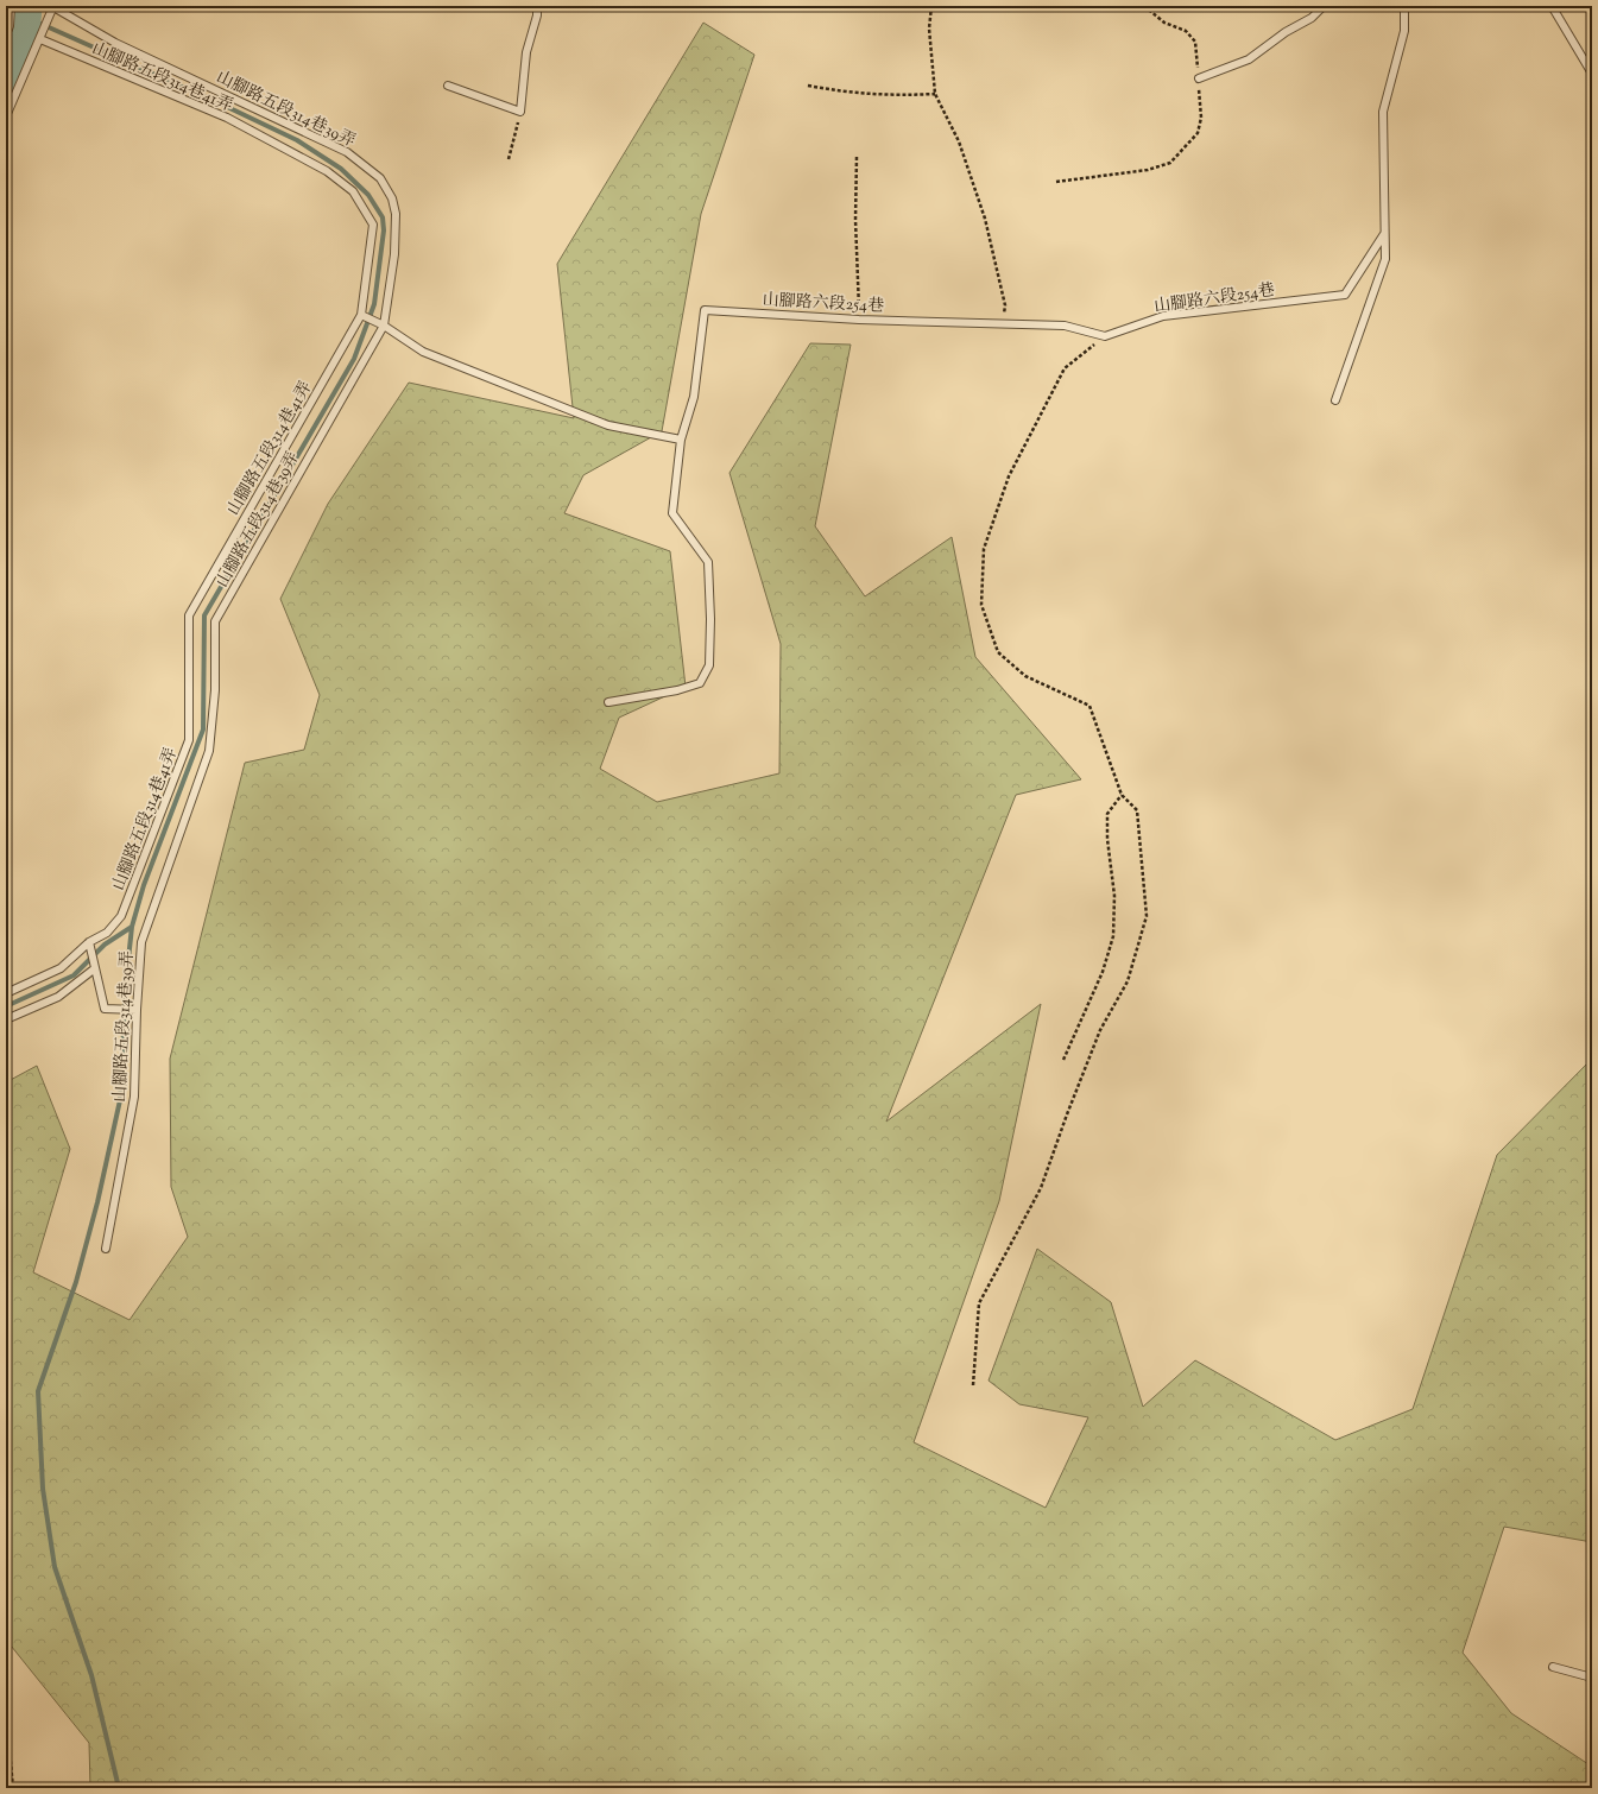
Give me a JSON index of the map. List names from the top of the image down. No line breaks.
{"streets":{"lane":["山腳路五段314巷41弄","山腳路五段314巷39弄","山腳路六段254巷"]}}
